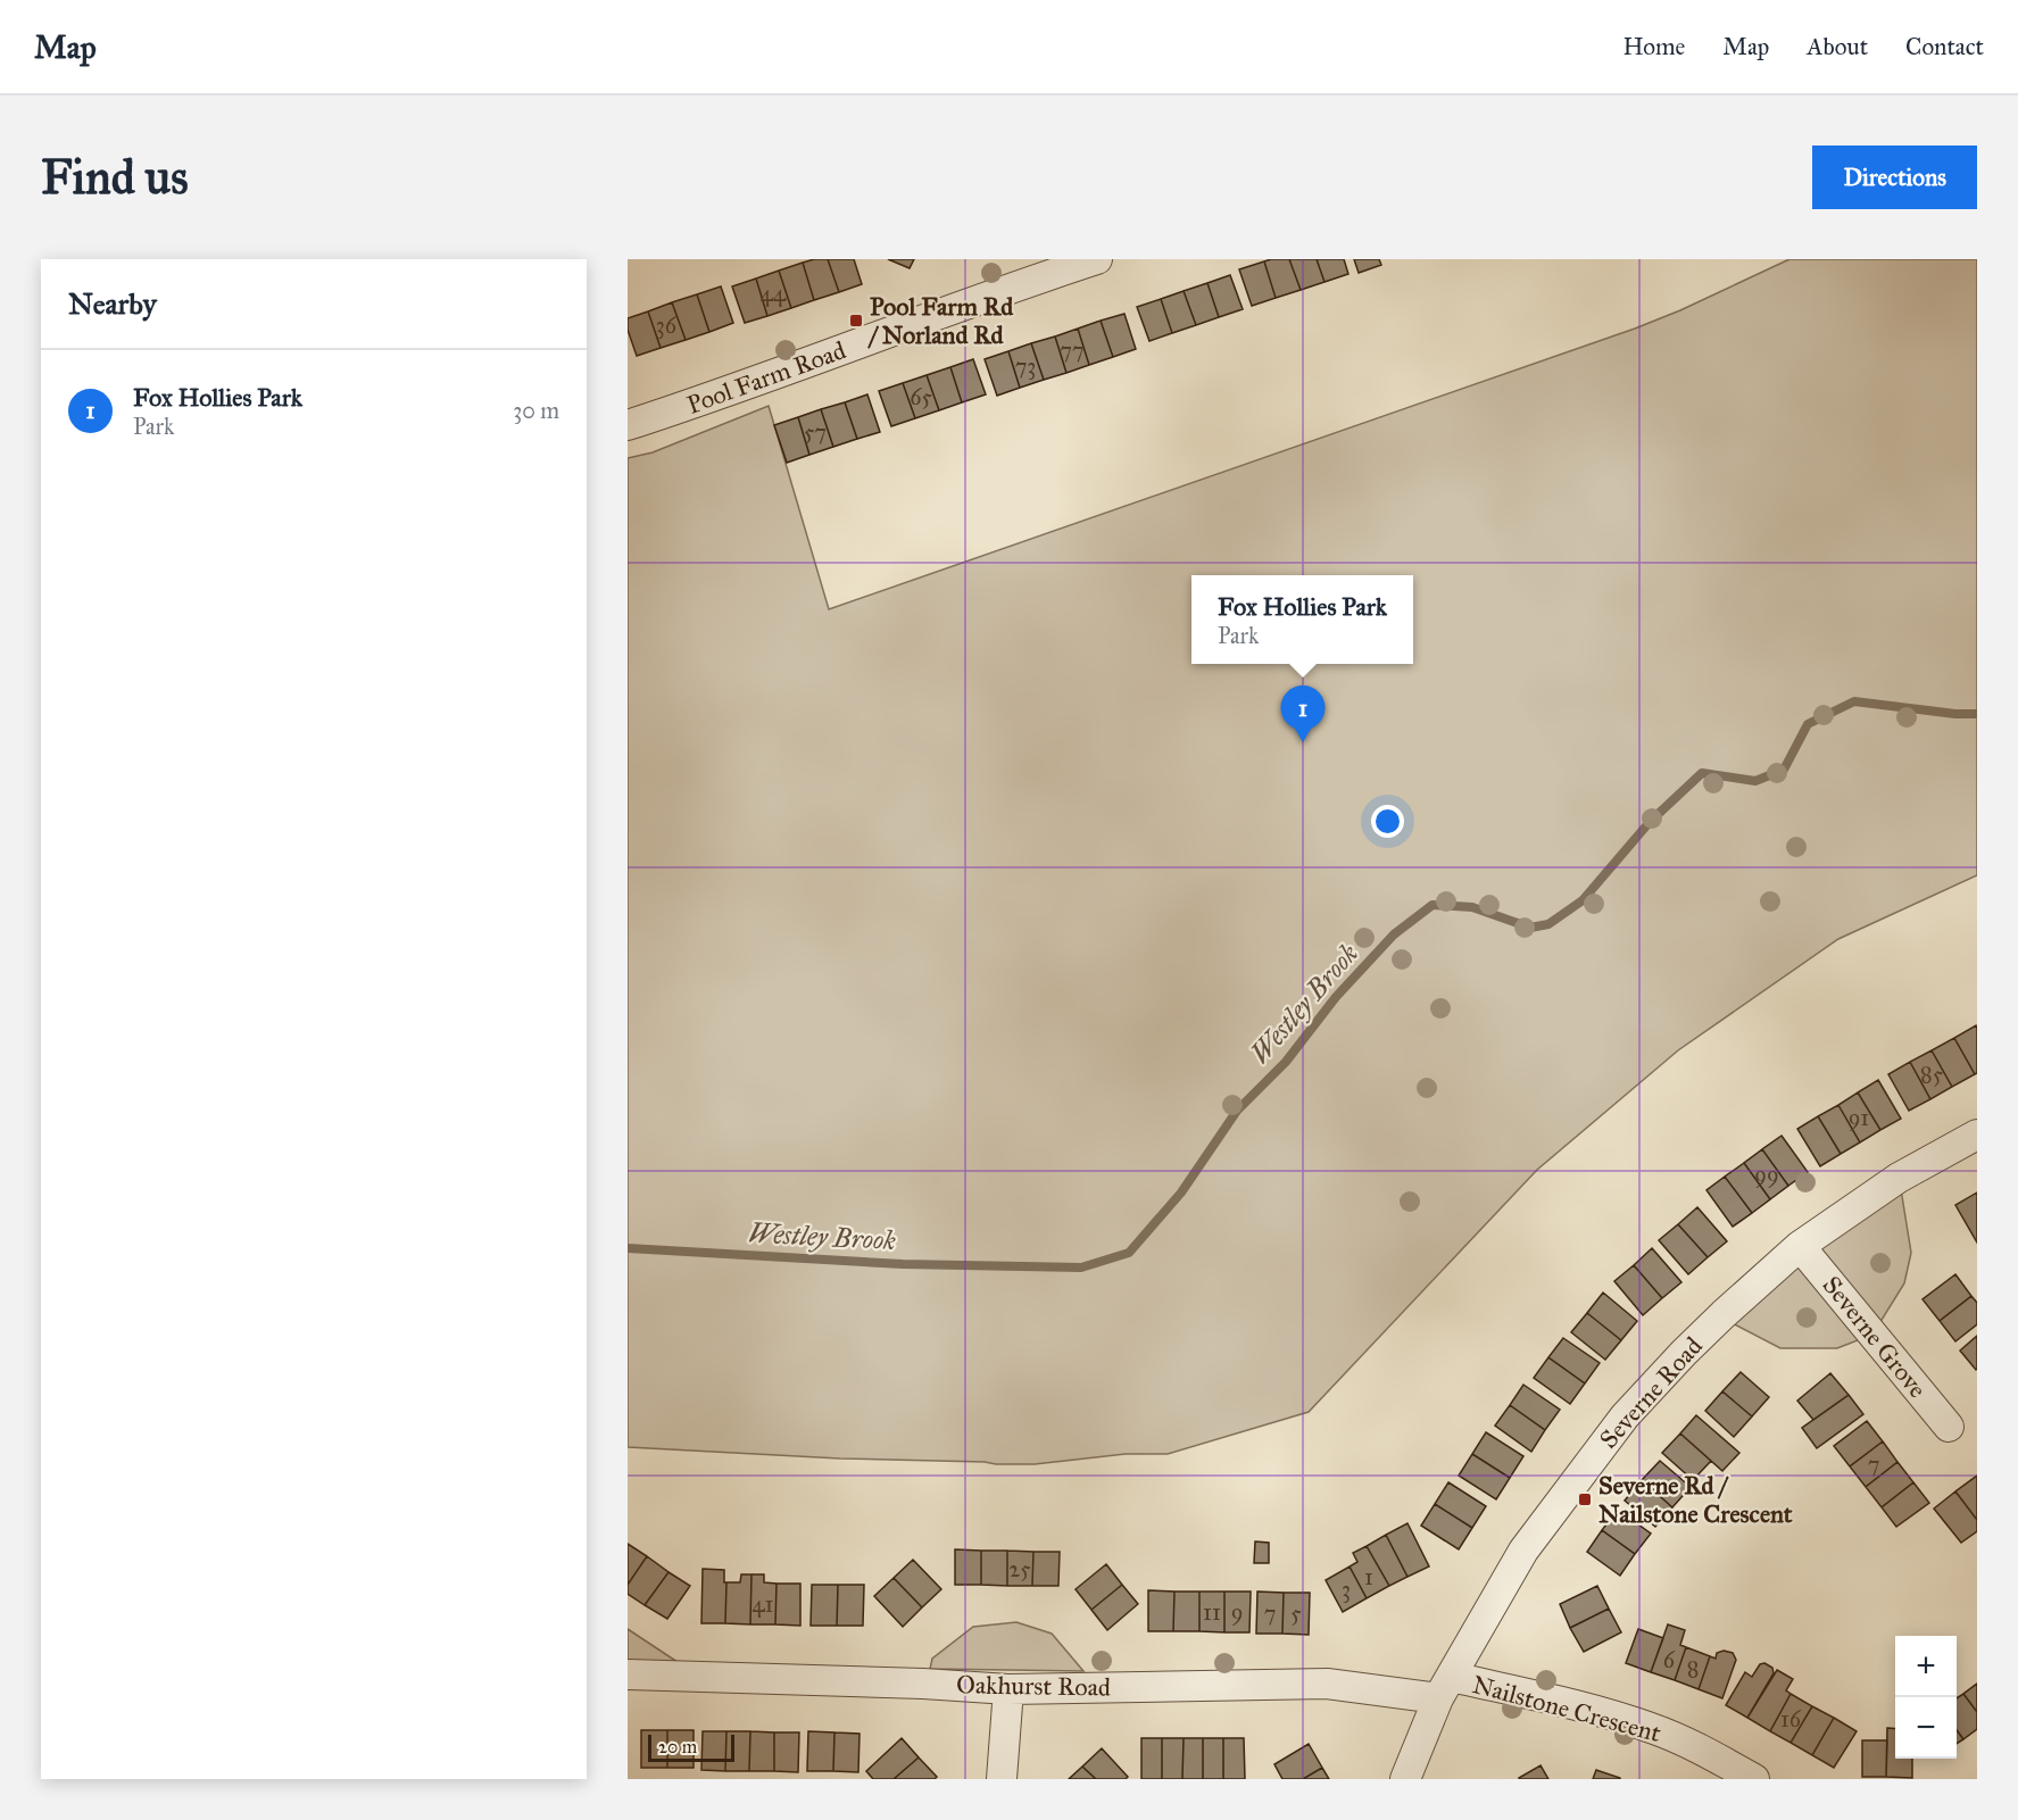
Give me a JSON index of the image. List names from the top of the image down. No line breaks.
{"streets":{"street":["Pool Farm Road","Severne Grove","Severne Road","Oakhurst Road","Nailstone Crescent"]},"crossings":[["Severne Grove","Severne Road"],["Severne Road","Oakhurst Road"],["Severne Road","Nailstone Crescent"],["Oakhurst Road","Nailstone Crescent"]],"water":["Westley Brook"],"places":{"transit":["Pool Farm Rd / Norland Rd","Severne Rd / Nailstone Crescent"]},"house_numbers":["44","36","77","73","65","57","85","91","99","7","25","1","3","41","11","9","7","5","6","8","16"],"scale_bar":"20 m","page":{"header":"Map","nav":["Home","Map","About","Contact"],"buttons":"Directions","title":"Find us","heading":"Nearby","list":[{"mark":"1","name":"Fox Hollies Park","note":"Park","value":"30 m"}],"popup":["Fox Hollies Park","Park"],"pins":"1","map_buttons":["+","−"],"scale":"20 m"}}
